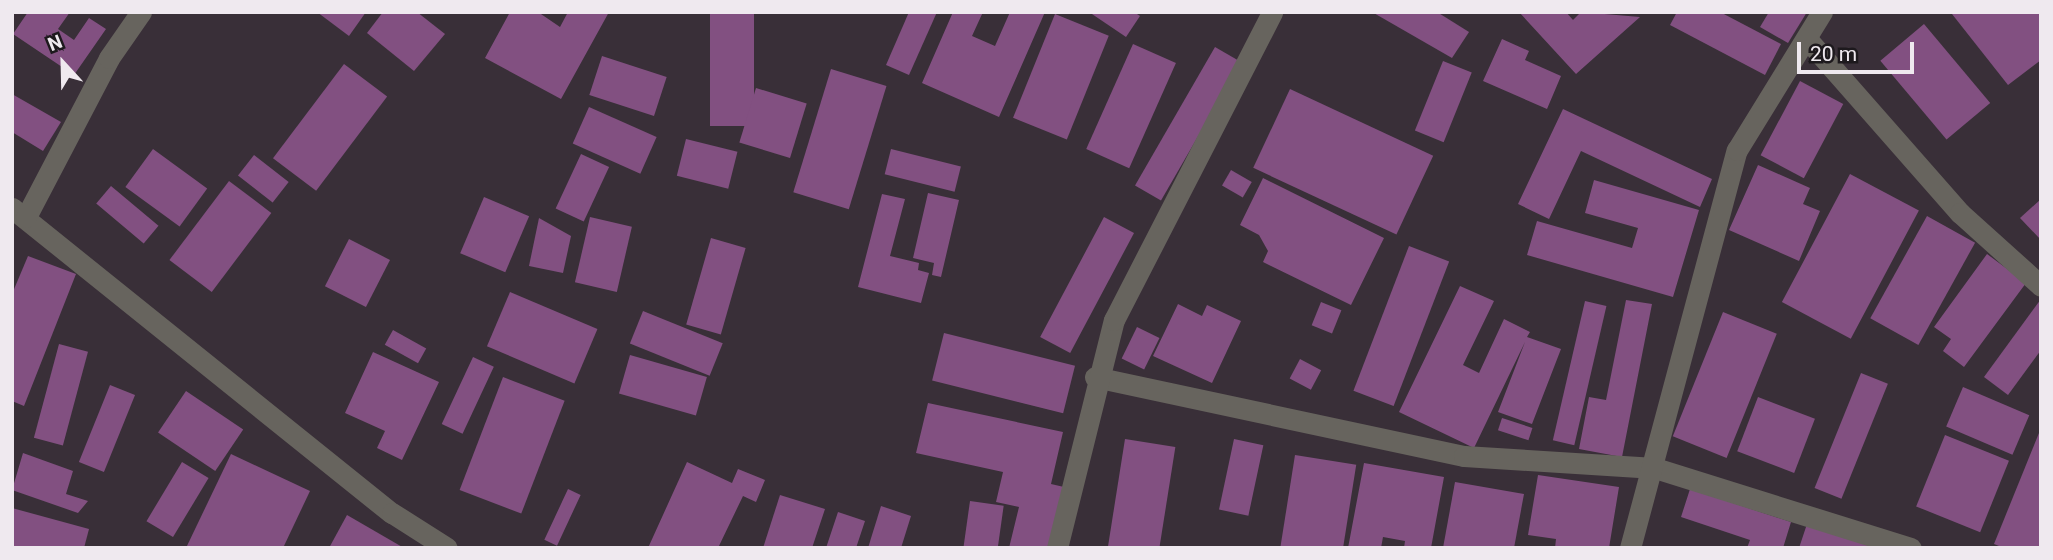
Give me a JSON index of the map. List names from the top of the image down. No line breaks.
{"scale_bar":"20 m","north":"top"}
